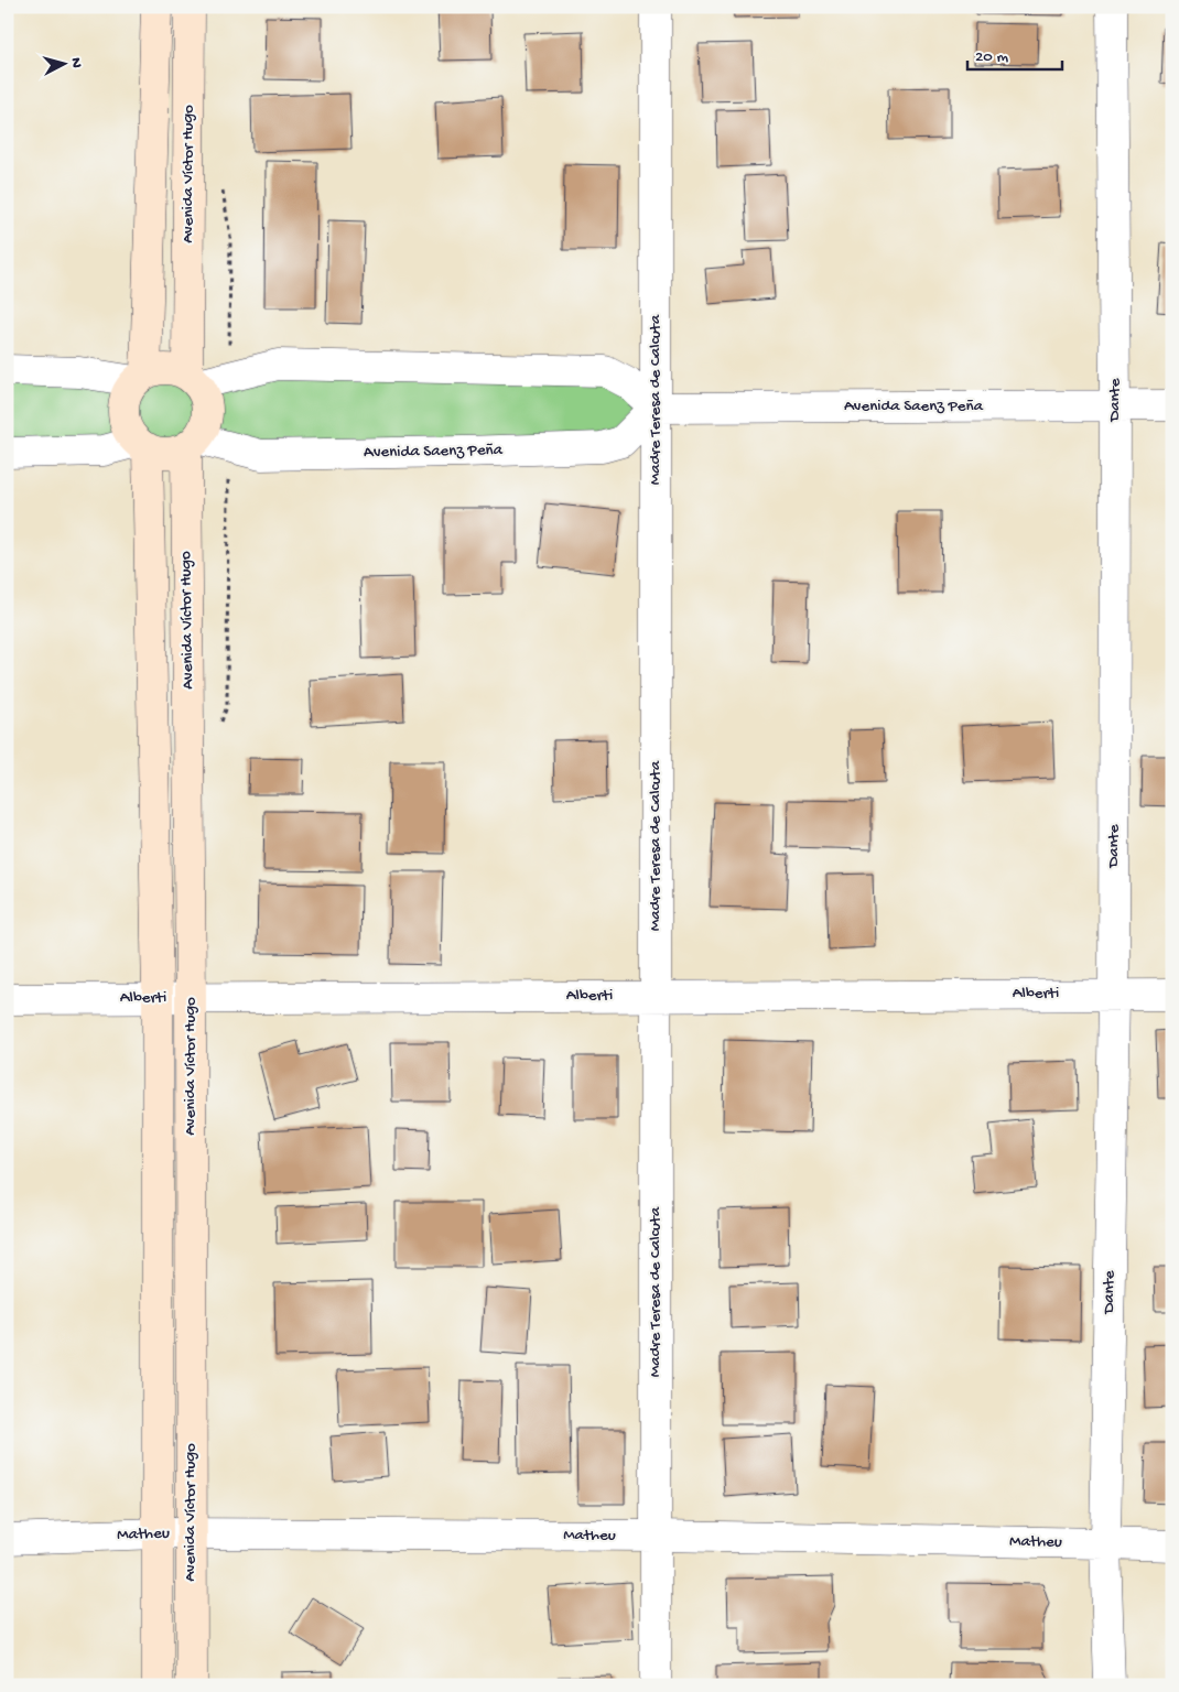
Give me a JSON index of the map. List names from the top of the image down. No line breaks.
{"streets":{"main road":["Avenida Víctor Hugo"],"street":["Madre Teresa de Calcuta","Dante","Avenida Saenz Peña","Alberti","Matheu"]},"crossings":[["Avenida Víctor Hugo","Avenida Saenz Peña"],["Avenida Víctor Hugo","Alberti"],["Avenida Víctor Hugo","Matheu"],["Madre Teresa de Calcuta","Avenida Saenz Peña"],["Madre Teresa de Calcuta","Alberti"],["Madre Teresa de Calcuta","Matheu"],["Dante","Avenida Saenz Peña"],["Dante","Alberti"],["Dante","Matheu"]],"scale_bar":"20 m","north":"right"}
